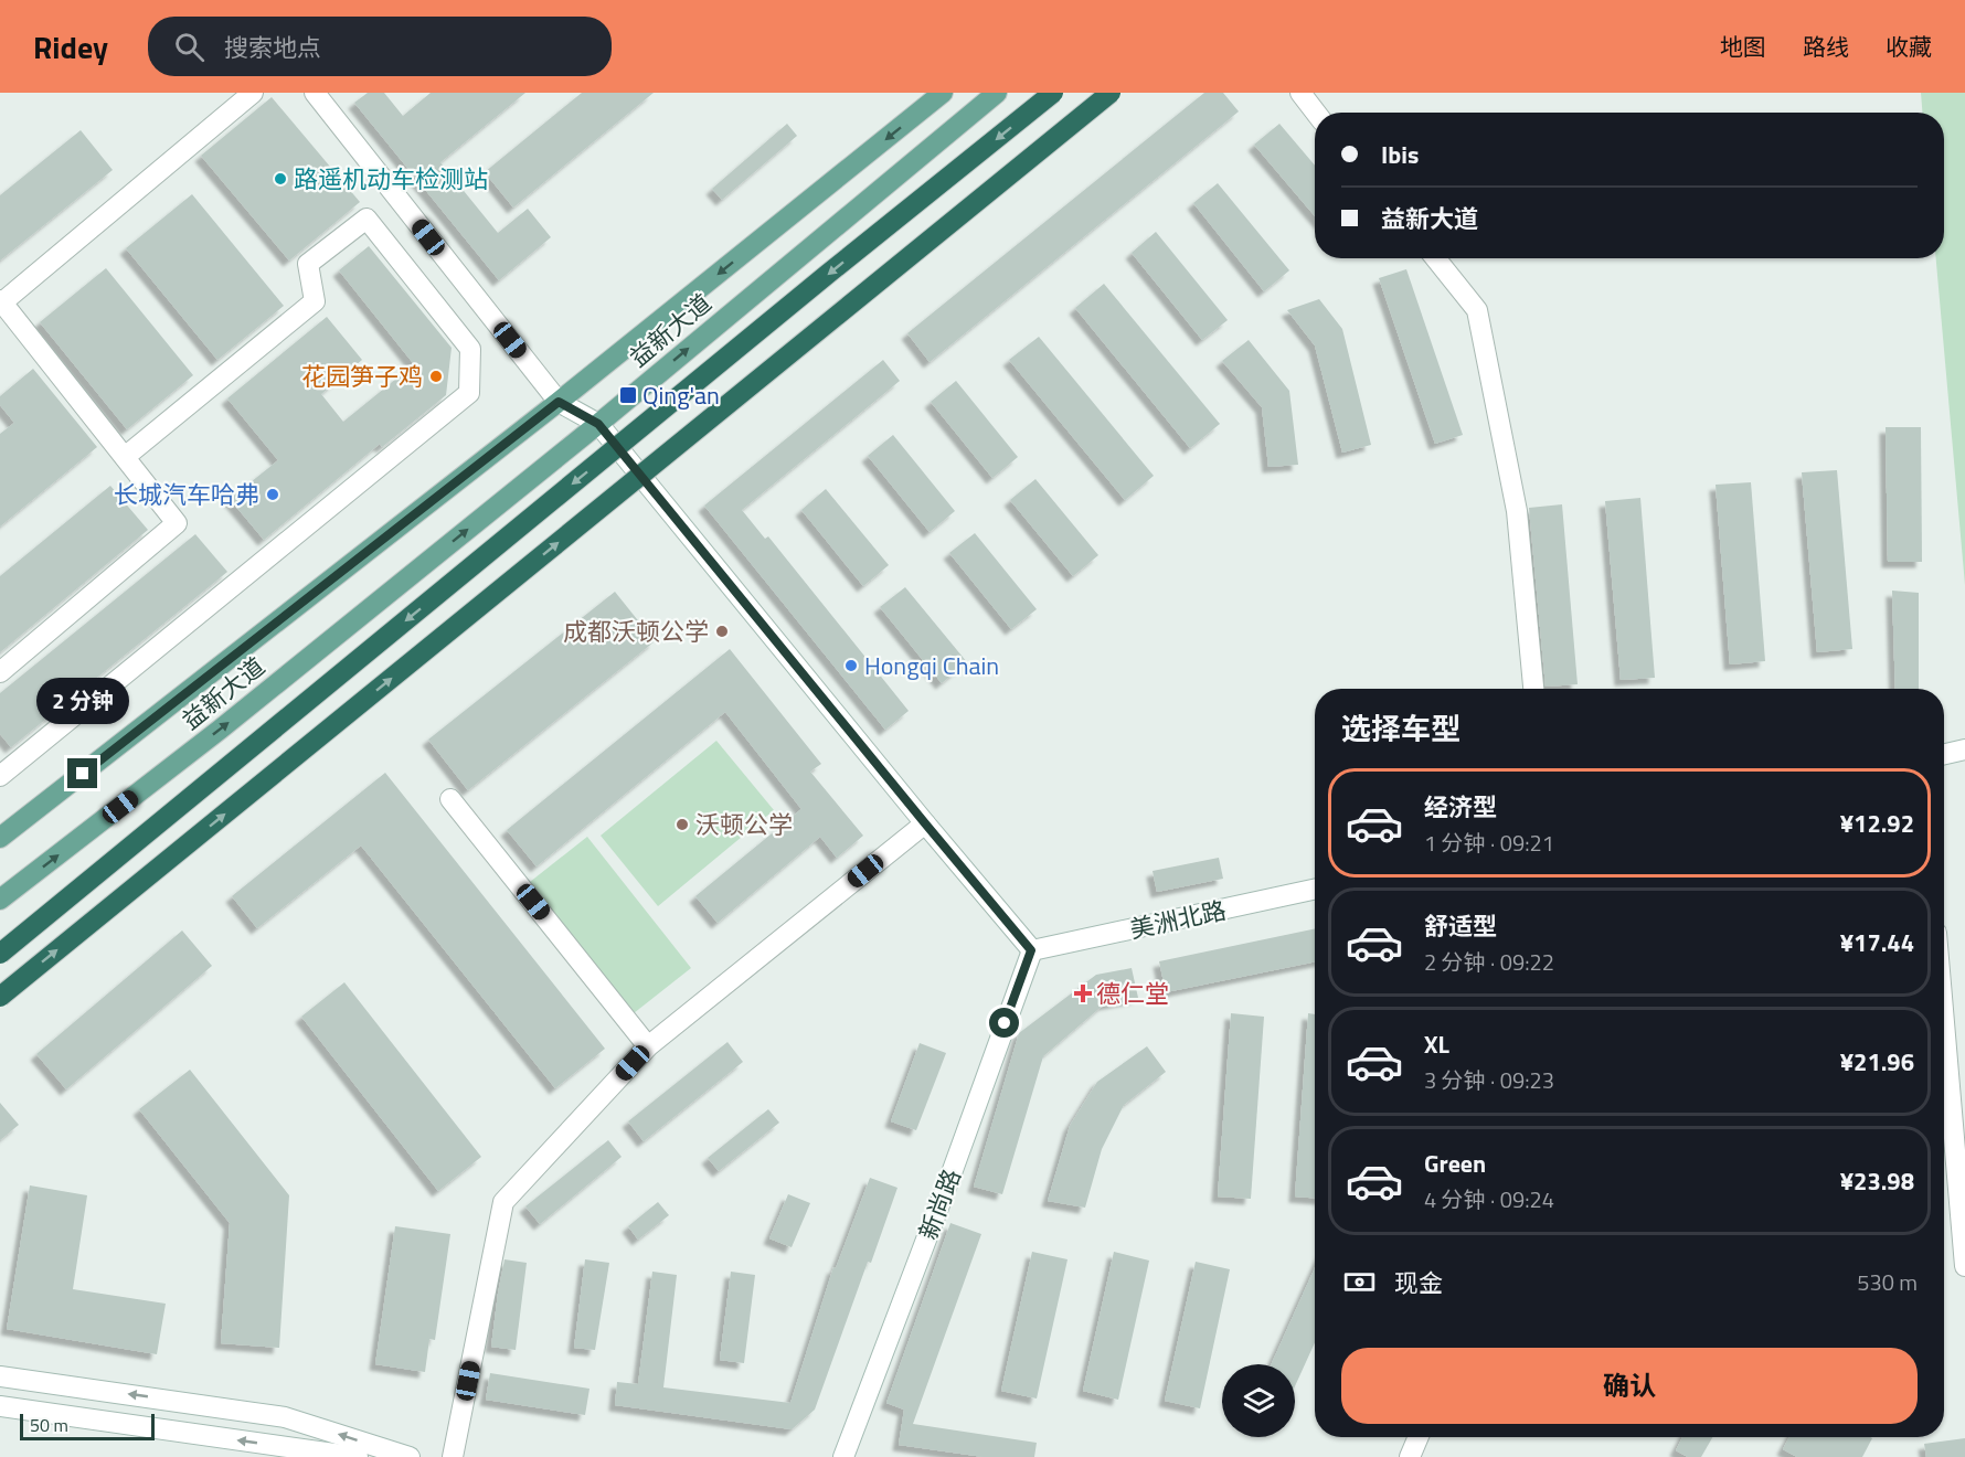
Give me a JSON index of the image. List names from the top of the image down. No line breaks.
{"streets":{"main road":["益新大道"],"street":["美洲北路","新尚路"]},"crossings":[["美洲北路","新尚路"]],"places":{"other":["路遥机动车检测站","花园笋子鸡","长城汽车哈弗","成都沃顿公学","Hongqi Chain","沃顿公学"],"transit":["Qing'an"],"health":["德仁堂"]},"scale_bar":"50 m","page":{"header":"Ridey","search":"搜索地点","nav":["地图","路线","收藏"],"banner":["Ibis","益新大道"],"bubble":"2 分钟","heading":"选择车型","list":[{"name":"经济型","note":"1 分钟 · 09:21","value":"¥12.92"},{"name":"舒适型","note":"2 分钟 · 09:22","value":"¥17.44"},{"name":"XL","note":"3 分钟 · 09:23","value":"¥21.96"},{"name":"Green","note":"4 分钟 · 09:24","value":"¥23.98"}],"pay":["现金","530 m"],"buttons":"确认","scale":"50 m"}}
